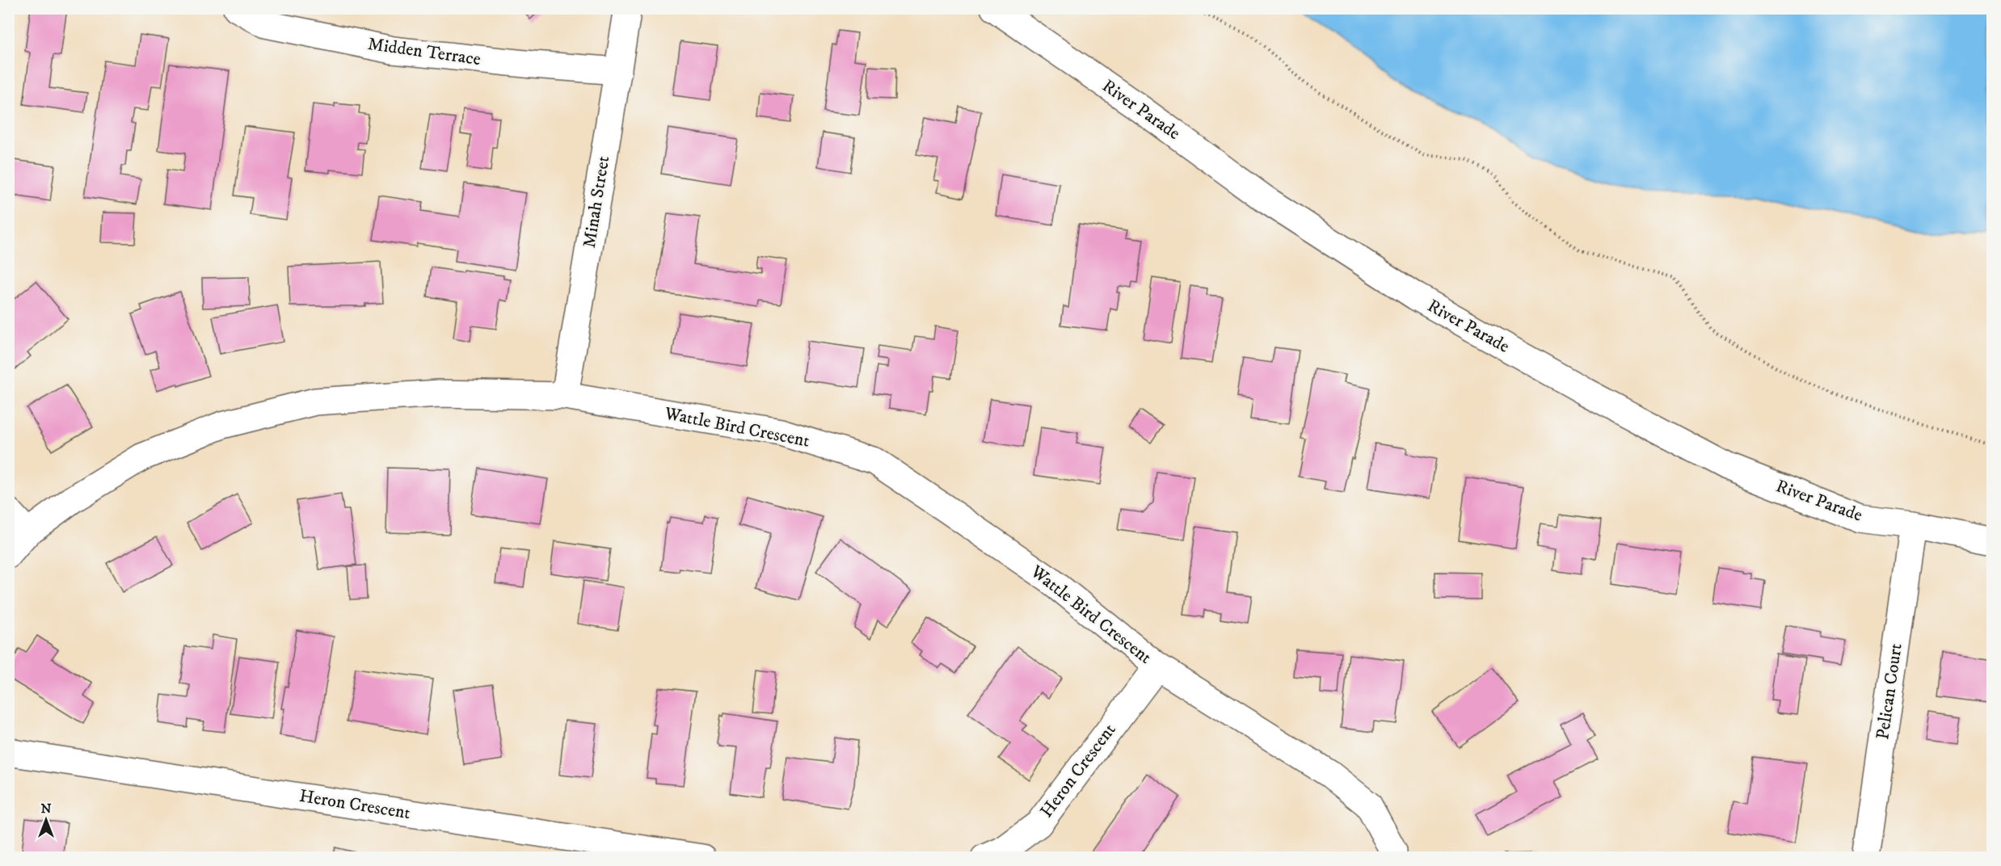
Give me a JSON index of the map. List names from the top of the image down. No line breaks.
{"streets":{"street":["Midden Terrace","River Parade","Minah Street","Wattle Bird Crescent","Pelican Court","Heron Crescent"]},"crossings":[["Midden Terrace","Minah Street"],["River Parade","Pelican Court"],["Minah Street","Wattle Bird Crescent"],["Wattle Bird Crescent","Heron Crescent"]],"north":"top"}
